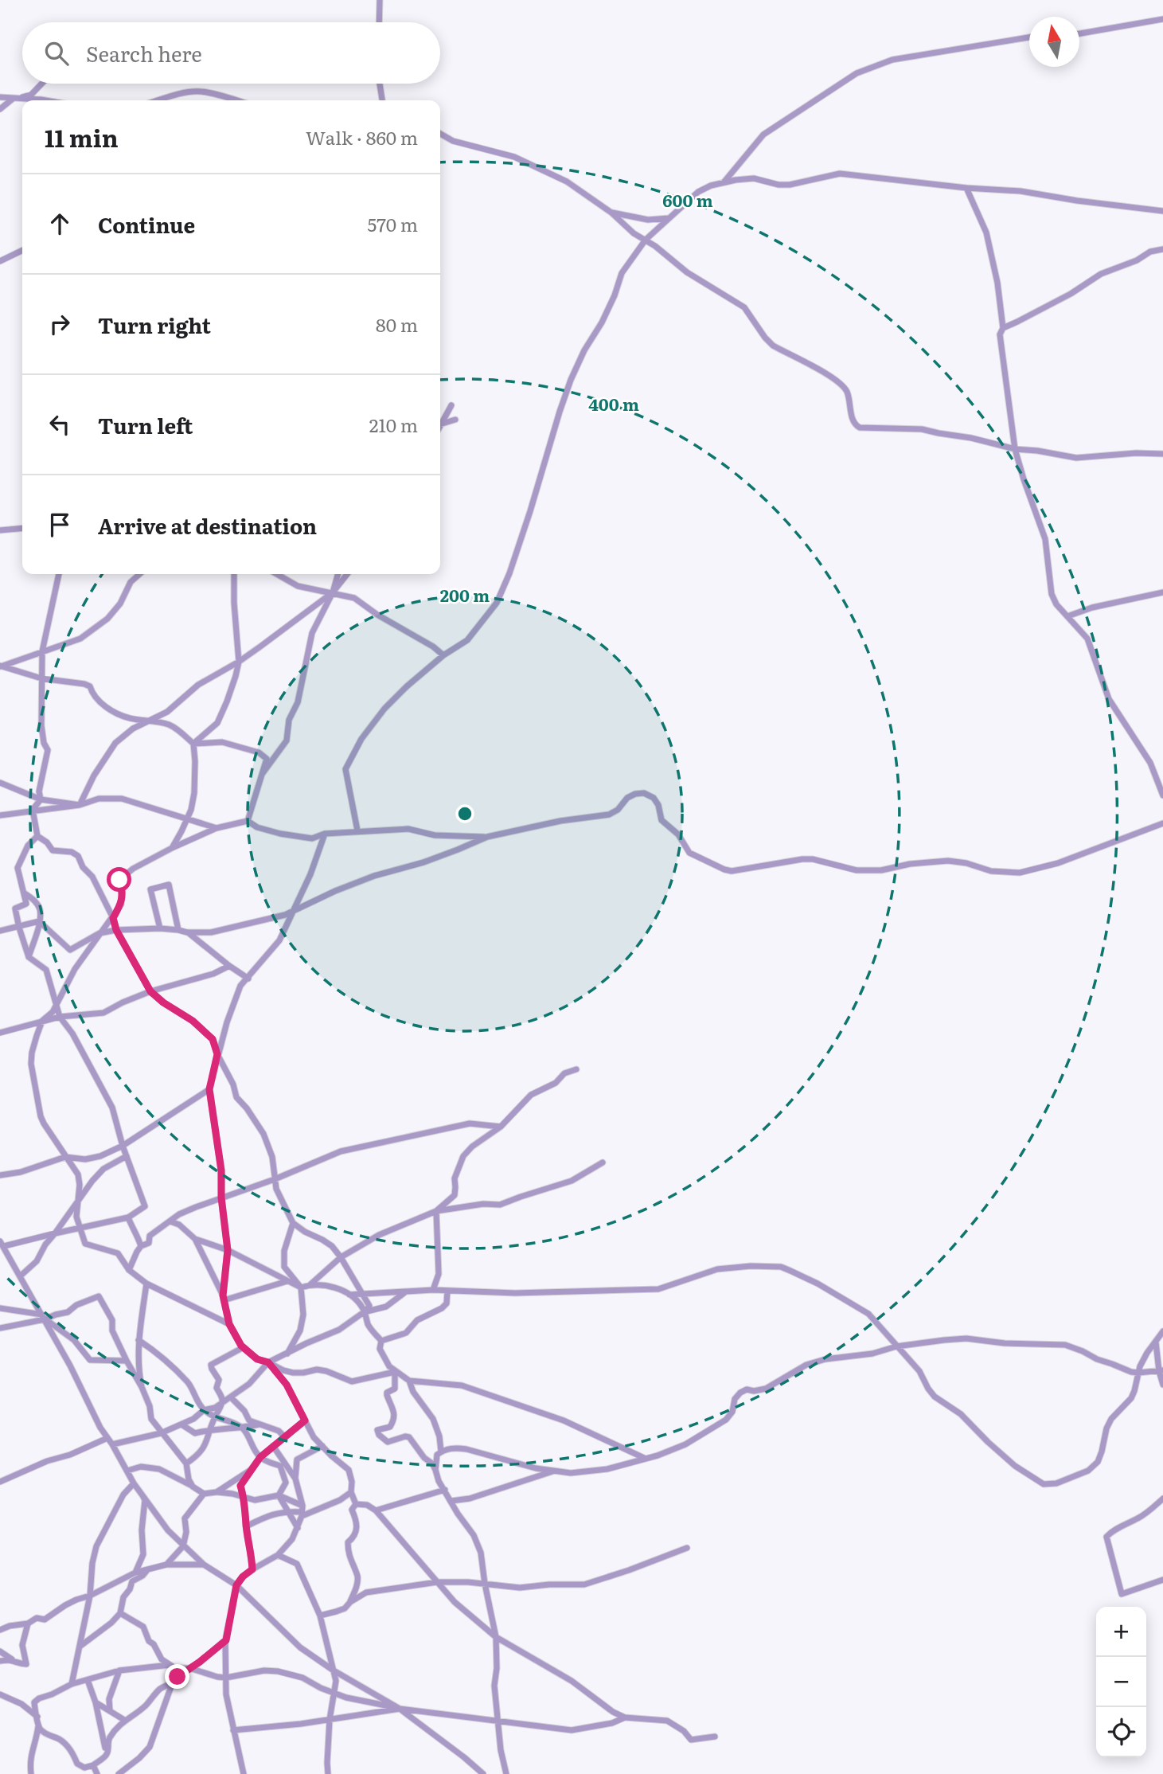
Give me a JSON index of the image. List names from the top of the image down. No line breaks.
{"north":"top","page":{"search":"Search here","heading":["11 min","Walk · 860 m"],"list":[["Continue","570 m"],["Turn right","80 m"],["Turn left","210 m"],"Arrive at destination"],"map_buttons":["+","−"]},"rings":["600 m","400 m","200 m"]}
